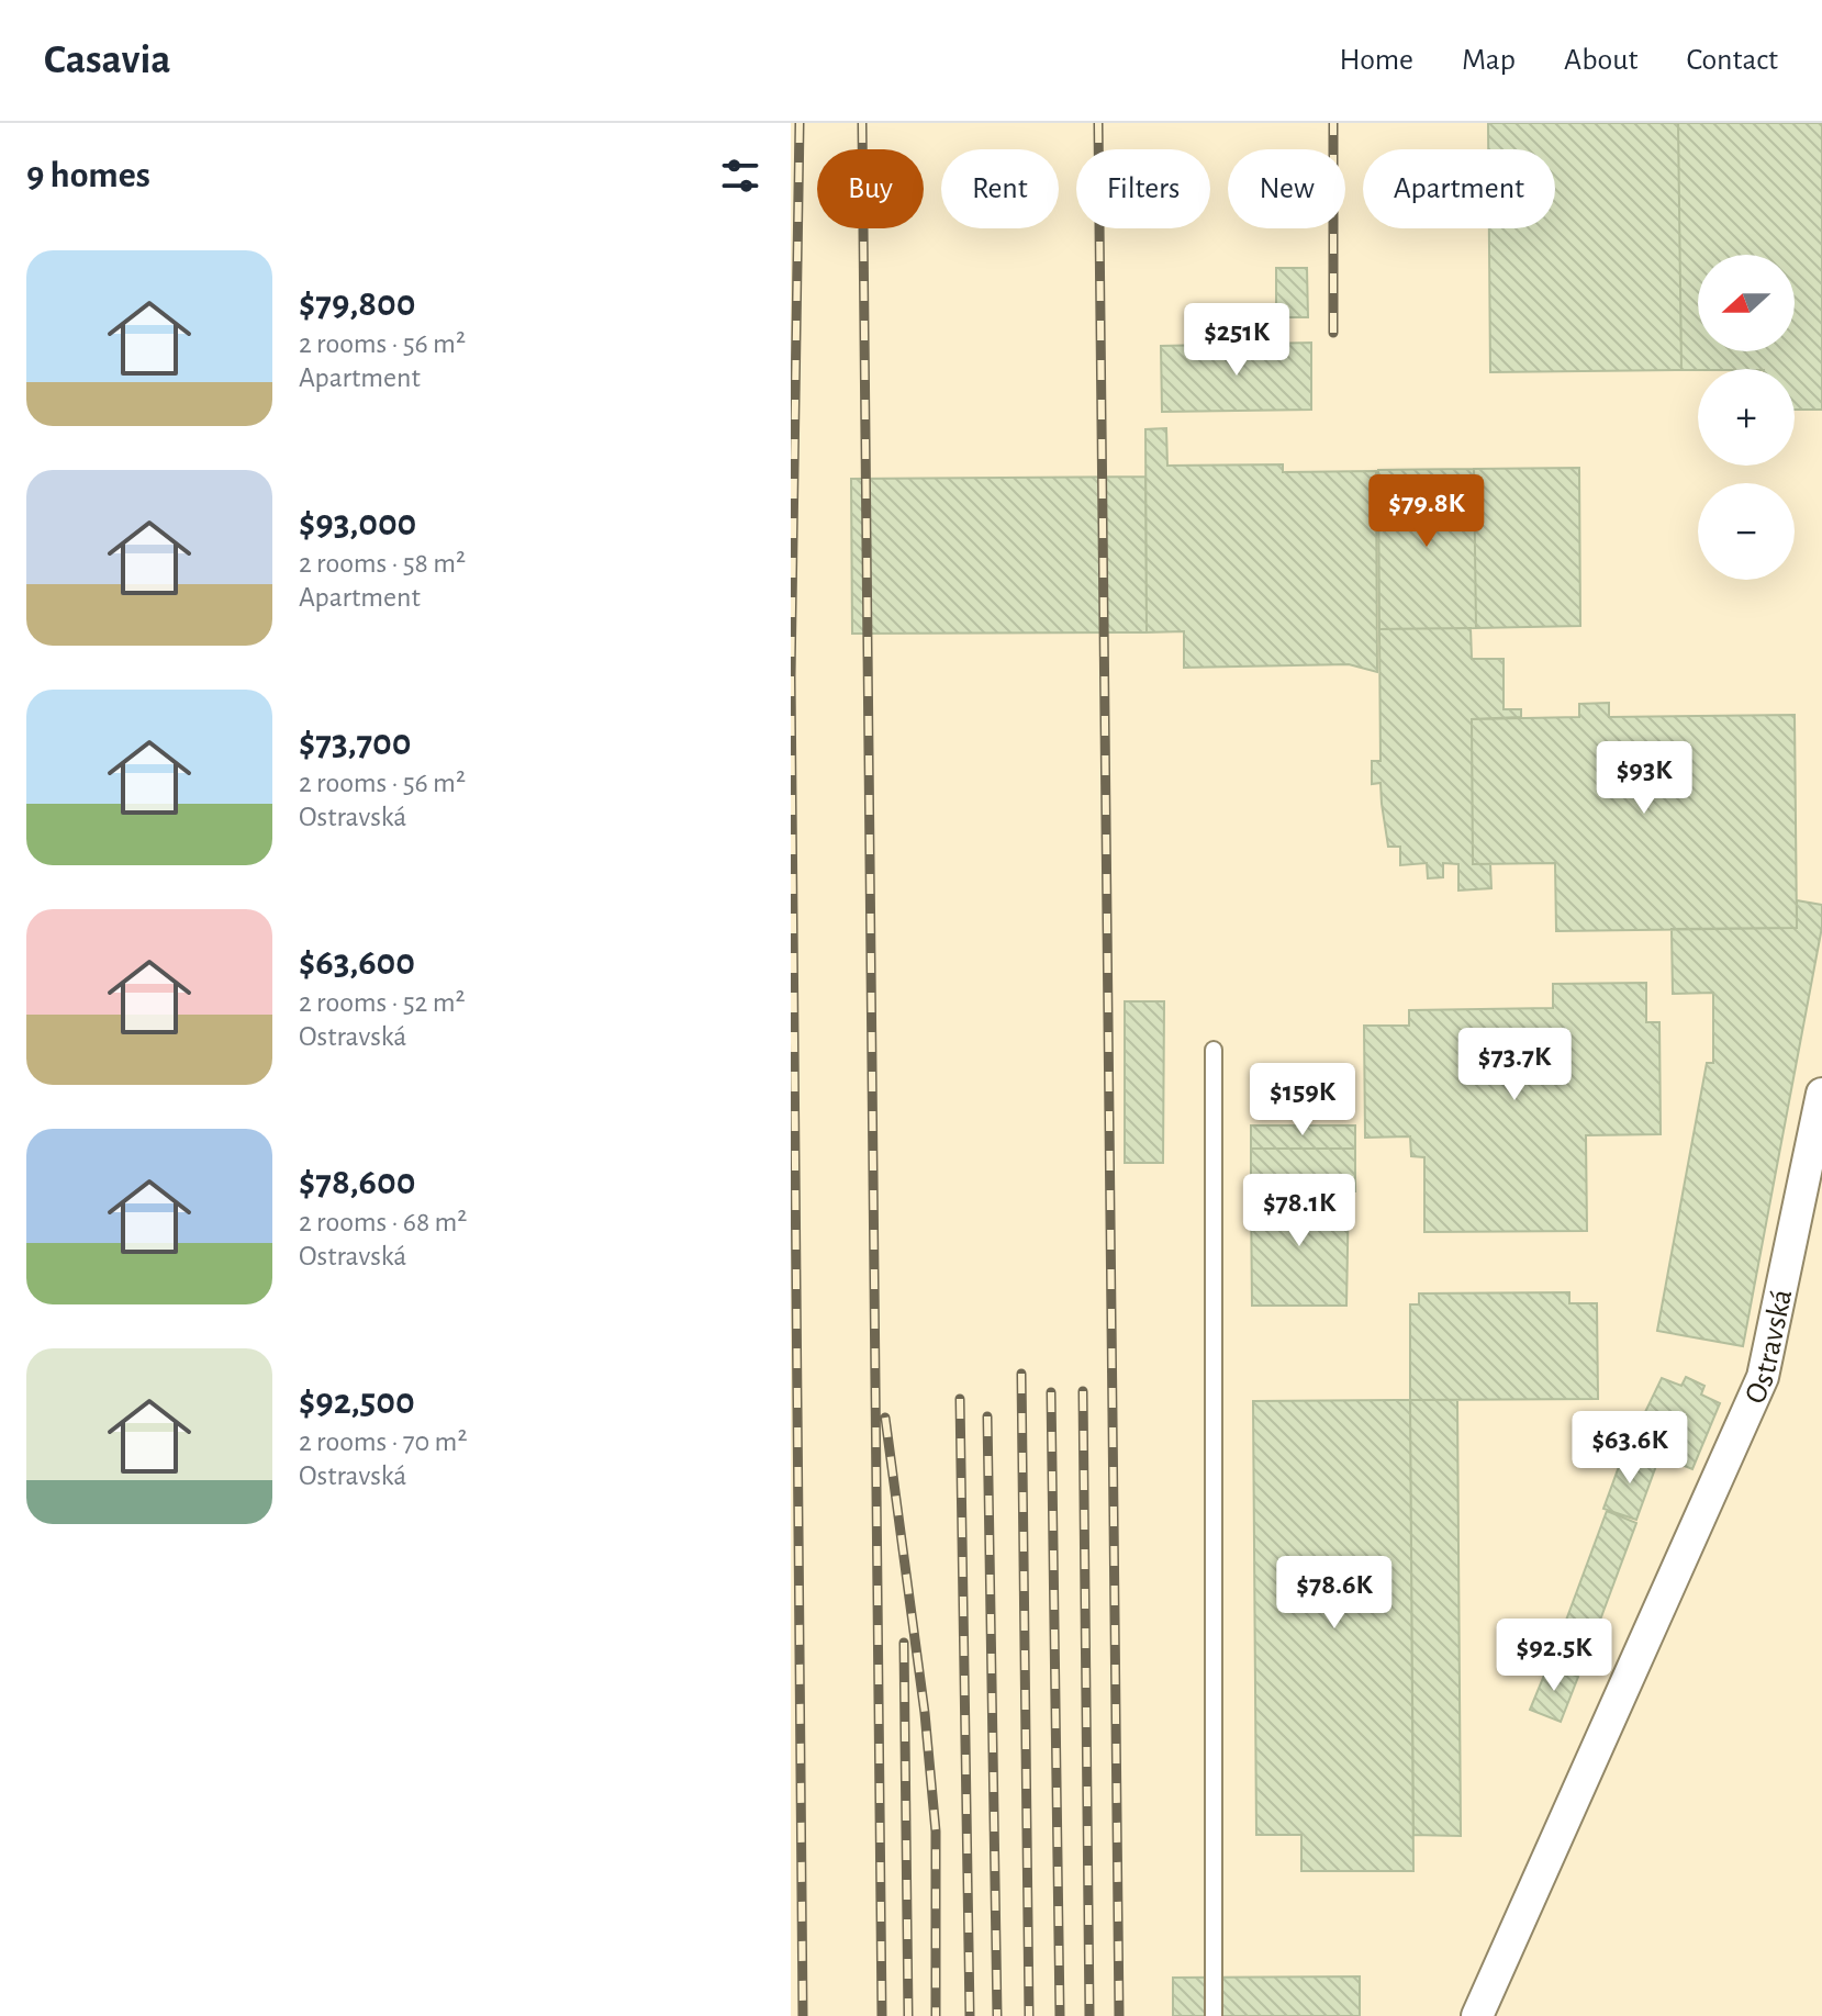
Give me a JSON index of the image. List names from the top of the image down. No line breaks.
{"streets":{"street":["Ostravská"]},"north":"left","page":{"header":"Casavia","nav":["Home","Map","About","Contact"],"heading":"9 homes","chip":["Buy","Rent","Filters","New","Apartment"],"list":[{"name":"$79,800","note":"2 rooms · 56 m² · Apartment"},{"name":"$93,000","note":"2 rooms · 58 m² · Apartment"},{"name":"$73,700","note":"2 rooms · 56 m² · Ostravská"},{"name":"$63,600","note":"2 rooms · 52 m² · Ostravská"},{"name":"$78,600","note":"2 rooms · 68 m² · Ostravská"},{"name":"$92,500","note":"2 rooms · 70 m² · Ostravská"}],"map_buttons":["+","−"],"price":["$251K","$79.8K","$93K","$73.7K","$159K","$78.1K","$63.6K","$78.6K","$92.5K"]}}
